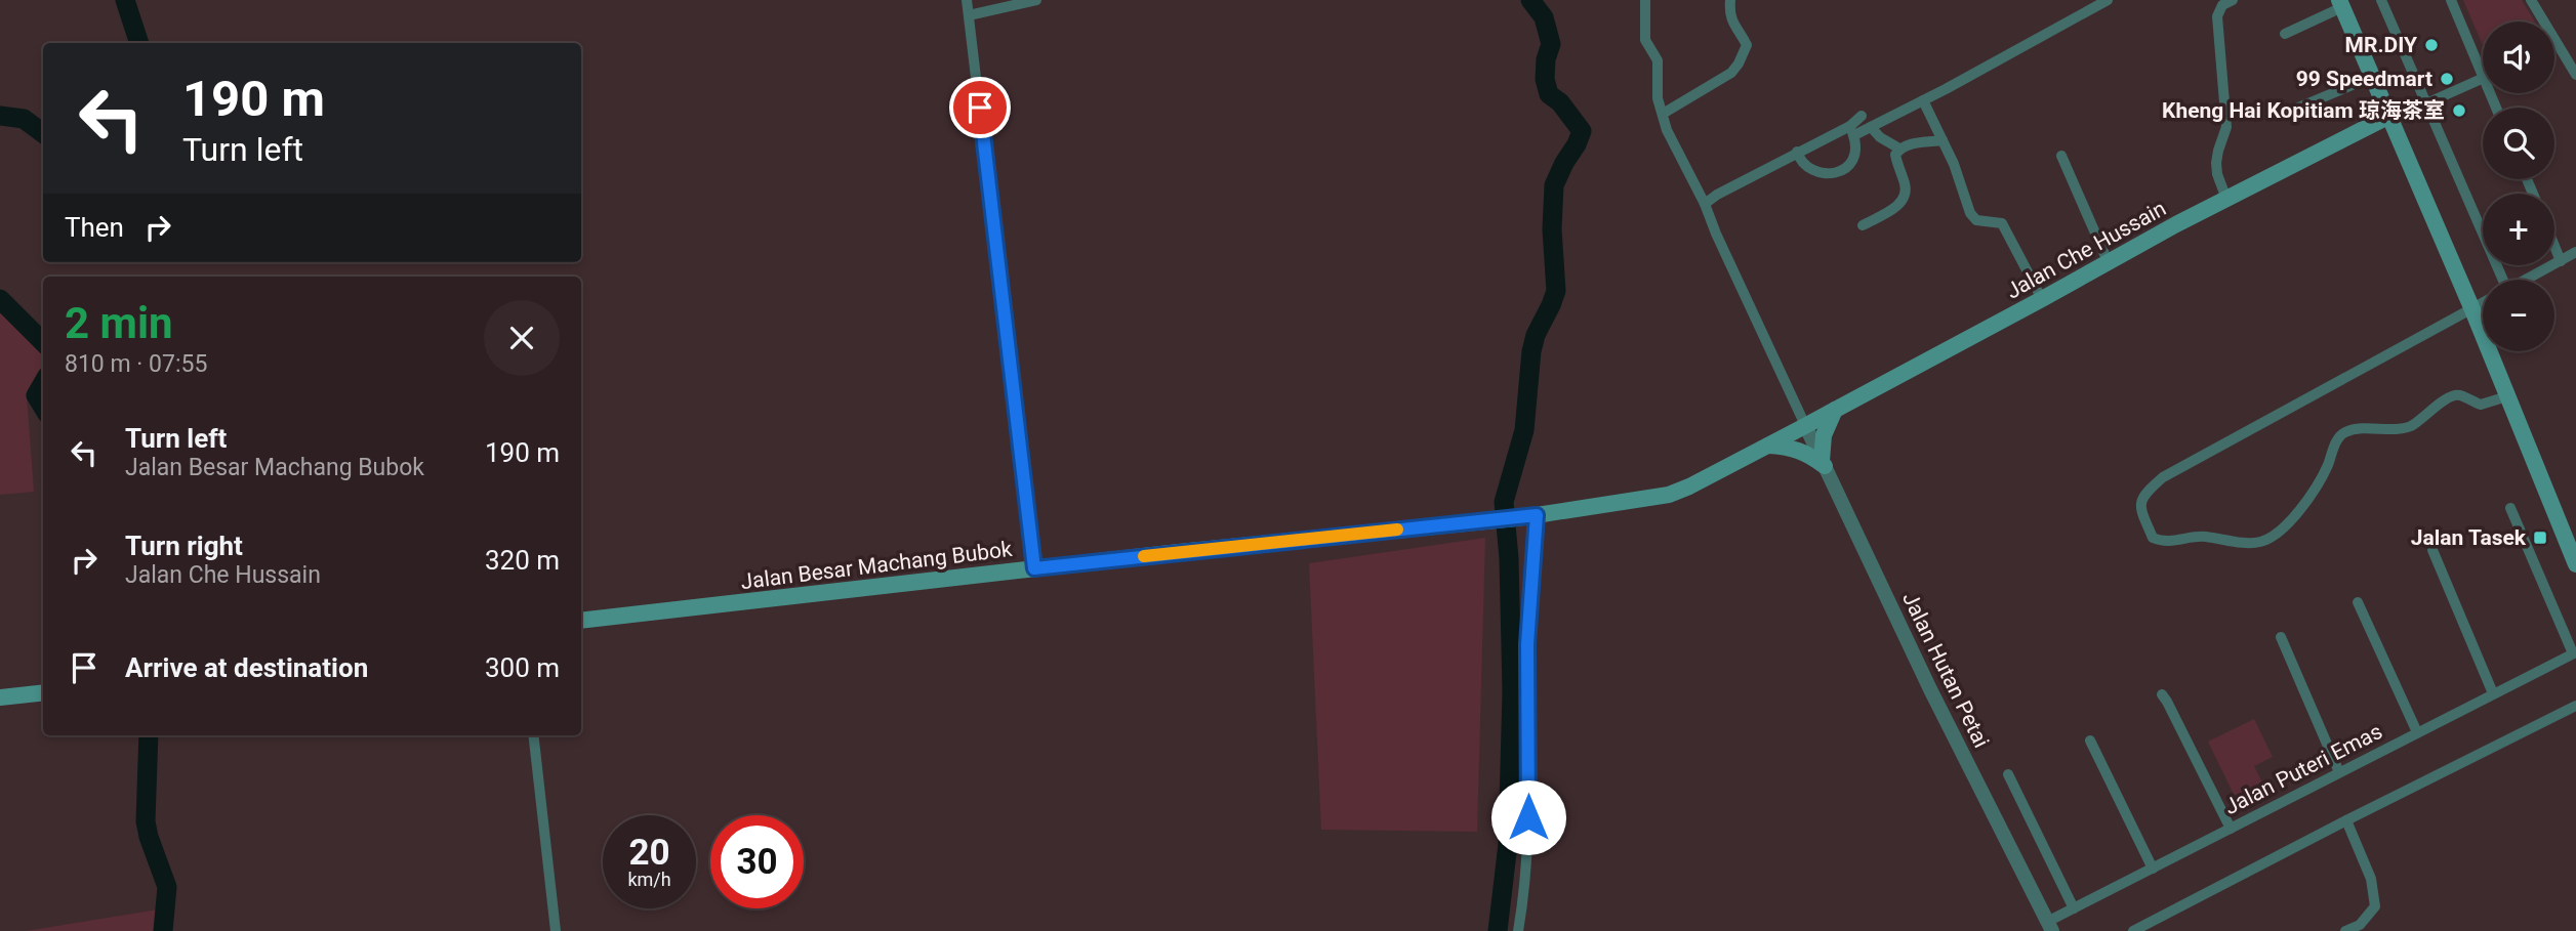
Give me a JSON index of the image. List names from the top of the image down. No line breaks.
{"streets":{"main road":["Jalan Che Hussain","Jalan Besar Machang Bubok"],"street":["Jalan Hutan Petai","Jalan Puteri Emas"]},"crossings":[["Jalan Che Hussain","Jalan Besar Machang Bubok"],["Jalan Che Hussain","Jalan Hutan Petai"],["Jalan Besar Machang Bubok","Jalan Hutan Petai"],["Jalan Hutan Petai","Jalan Puteri Emas"]],"places":{"other":["MR.DIY","99 Speedmart","Kheng Hai Kopitiam 琼海茶室"],"transit":["Jalan Tasek"]},"page":{"map_buttons":["+","−"],"turn":["190 m","Turn left"],"then":"Then","heading":["2 min","810 m · 07:55"],"list":[{"name":"Turn left","note":"Jalan Besar Machang Bubok","value":"190 m"},{"name":"Turn right","note":"Jalan Che Hussain","value":"320 m"},{"name":"Arrive at destination","value":"300 m"}],"speed":"20 km/h","limit":"30"}}
